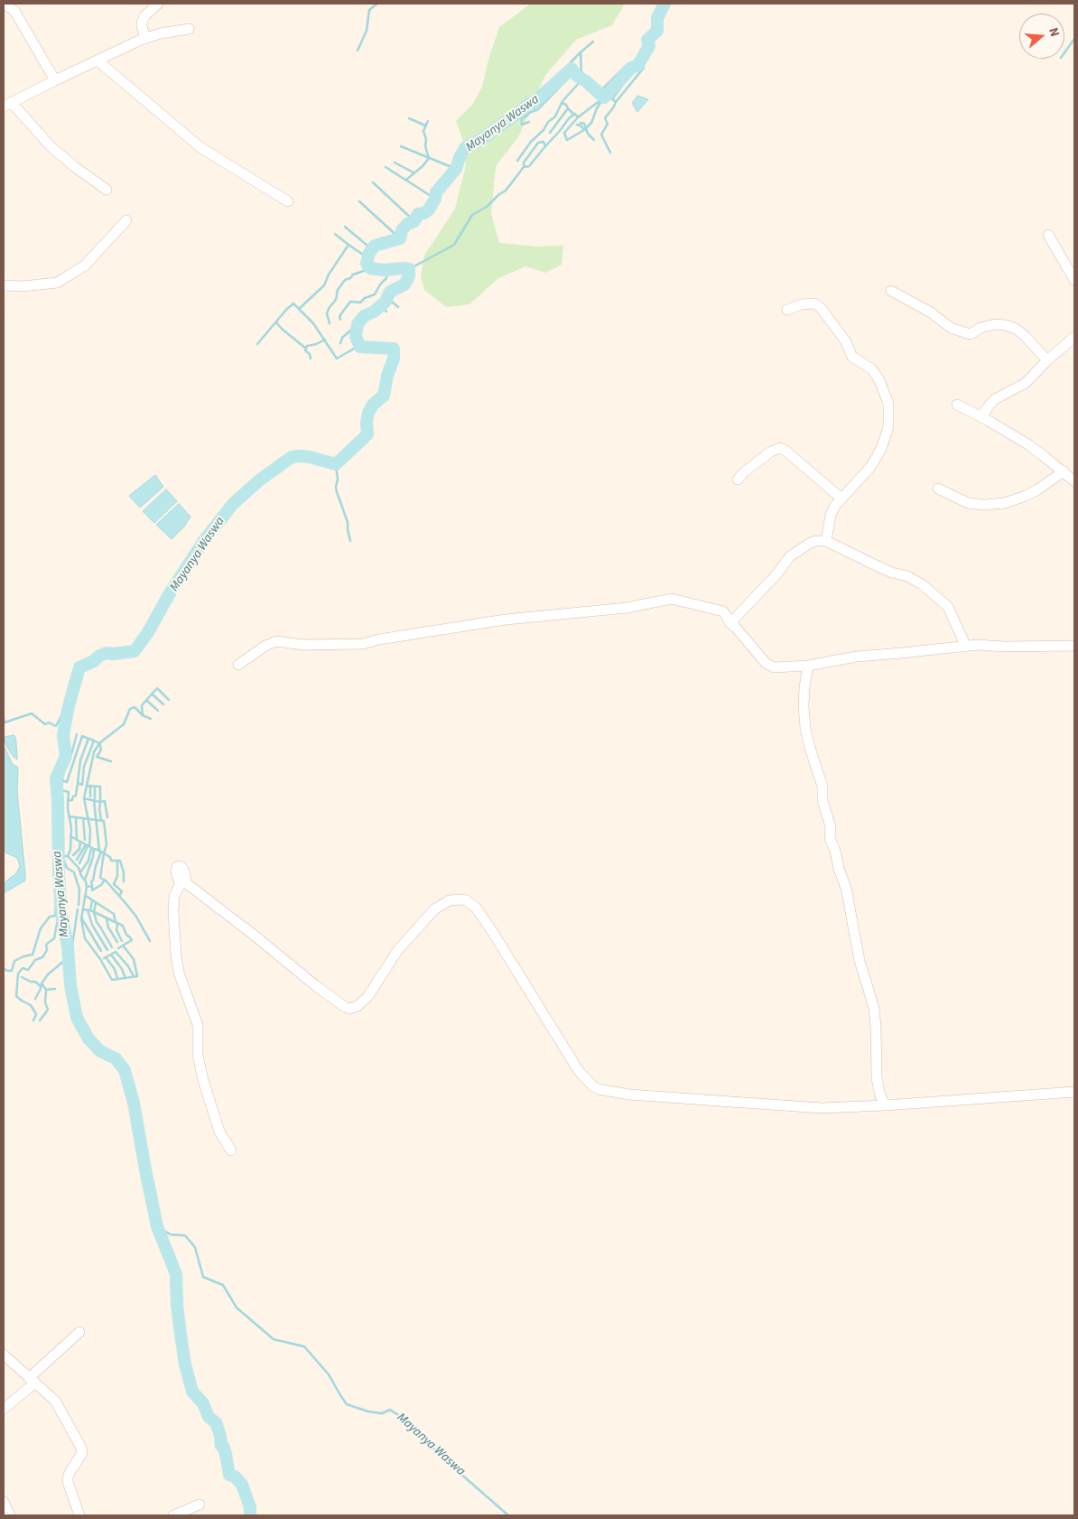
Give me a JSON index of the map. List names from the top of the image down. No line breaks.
{"water":["Mayanya Waswa"],"north":"right"}
